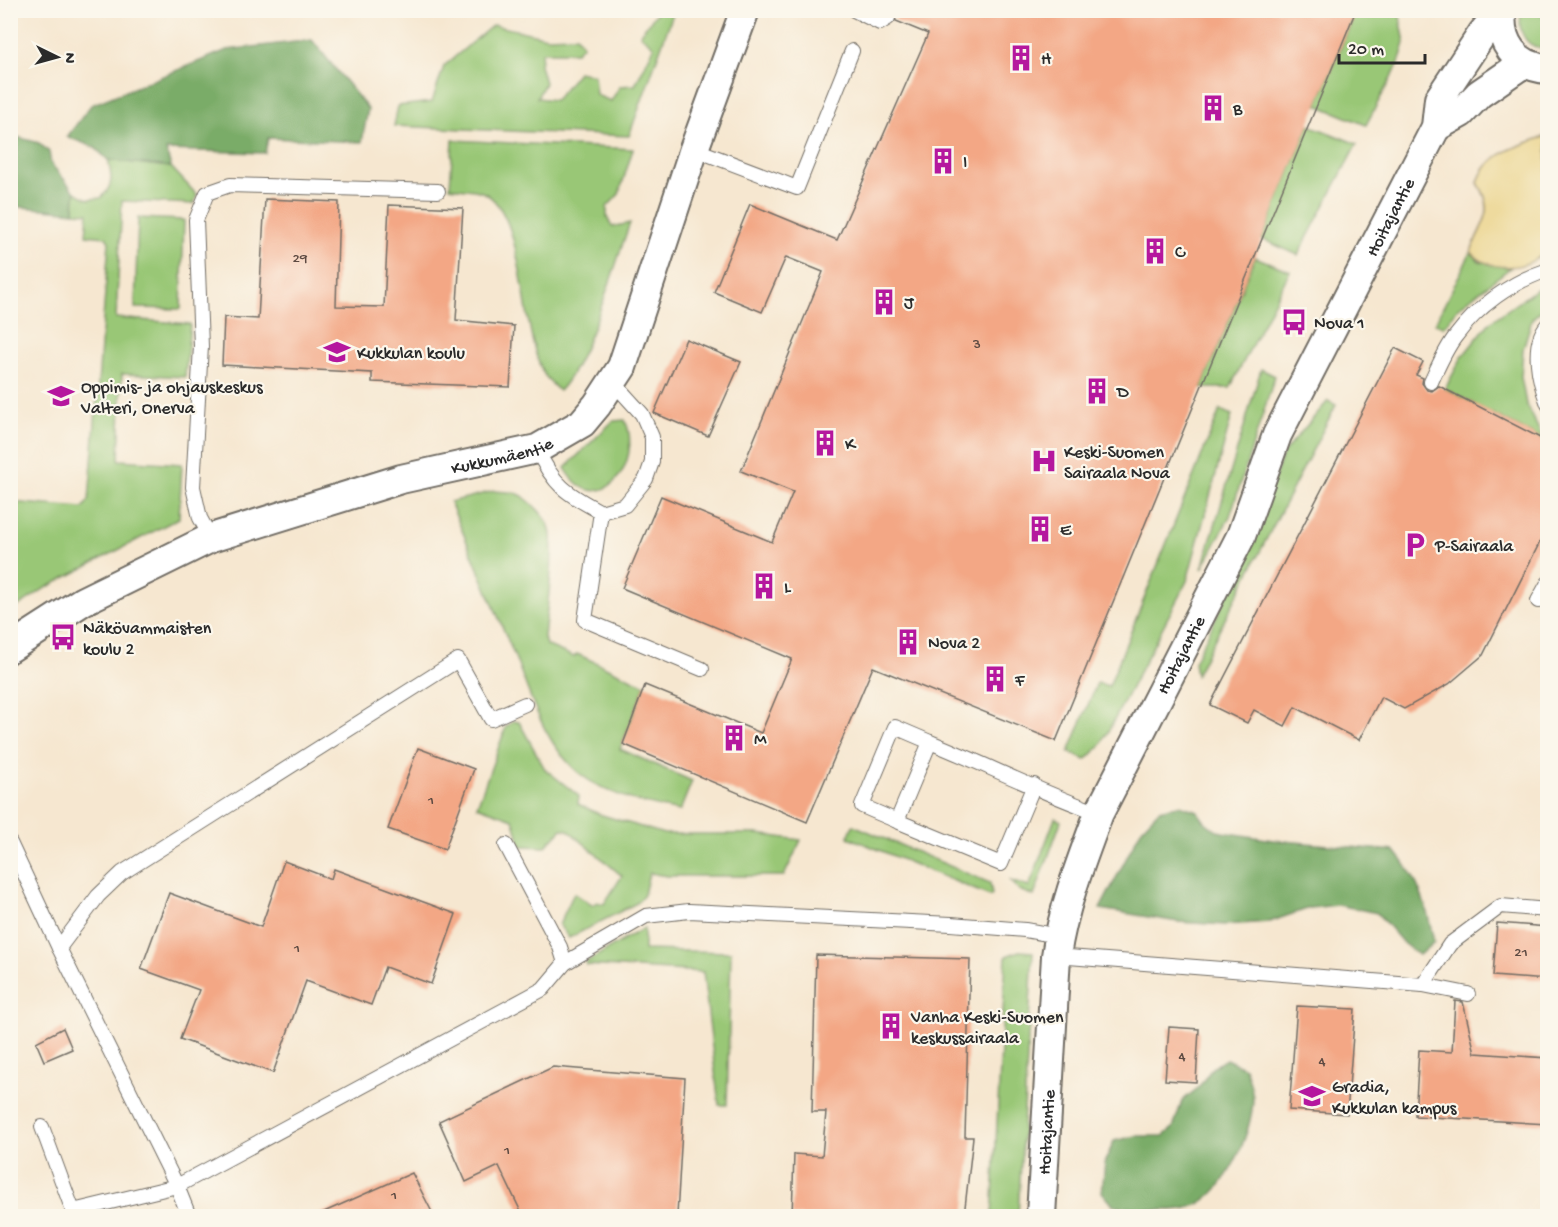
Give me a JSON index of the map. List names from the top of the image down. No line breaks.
{"streets":{"street":["Hoitajantie","Kukkumäentie"]},"places":{"building":["H","B","I","C","J","D","K","E","L","Nova 2","F","M","Vanha Keski-Suomen keskussairaala"],"bus stop":["Nova 1","Näkövammaisten koulu 2"],"school or university":["Kukkulan koulu","Oppimis- ja ohjauskeskus Valteri, Onerva","Gradia, Kukkulan kampus"],"hospital":["Keski-Suomen Sairaala Nova"],"parking":["P-Sairaala"]},"house_numbers":["29","3","1","1","21","4","4","1","1"],"scale_bar":"20 m","north":"right"}
